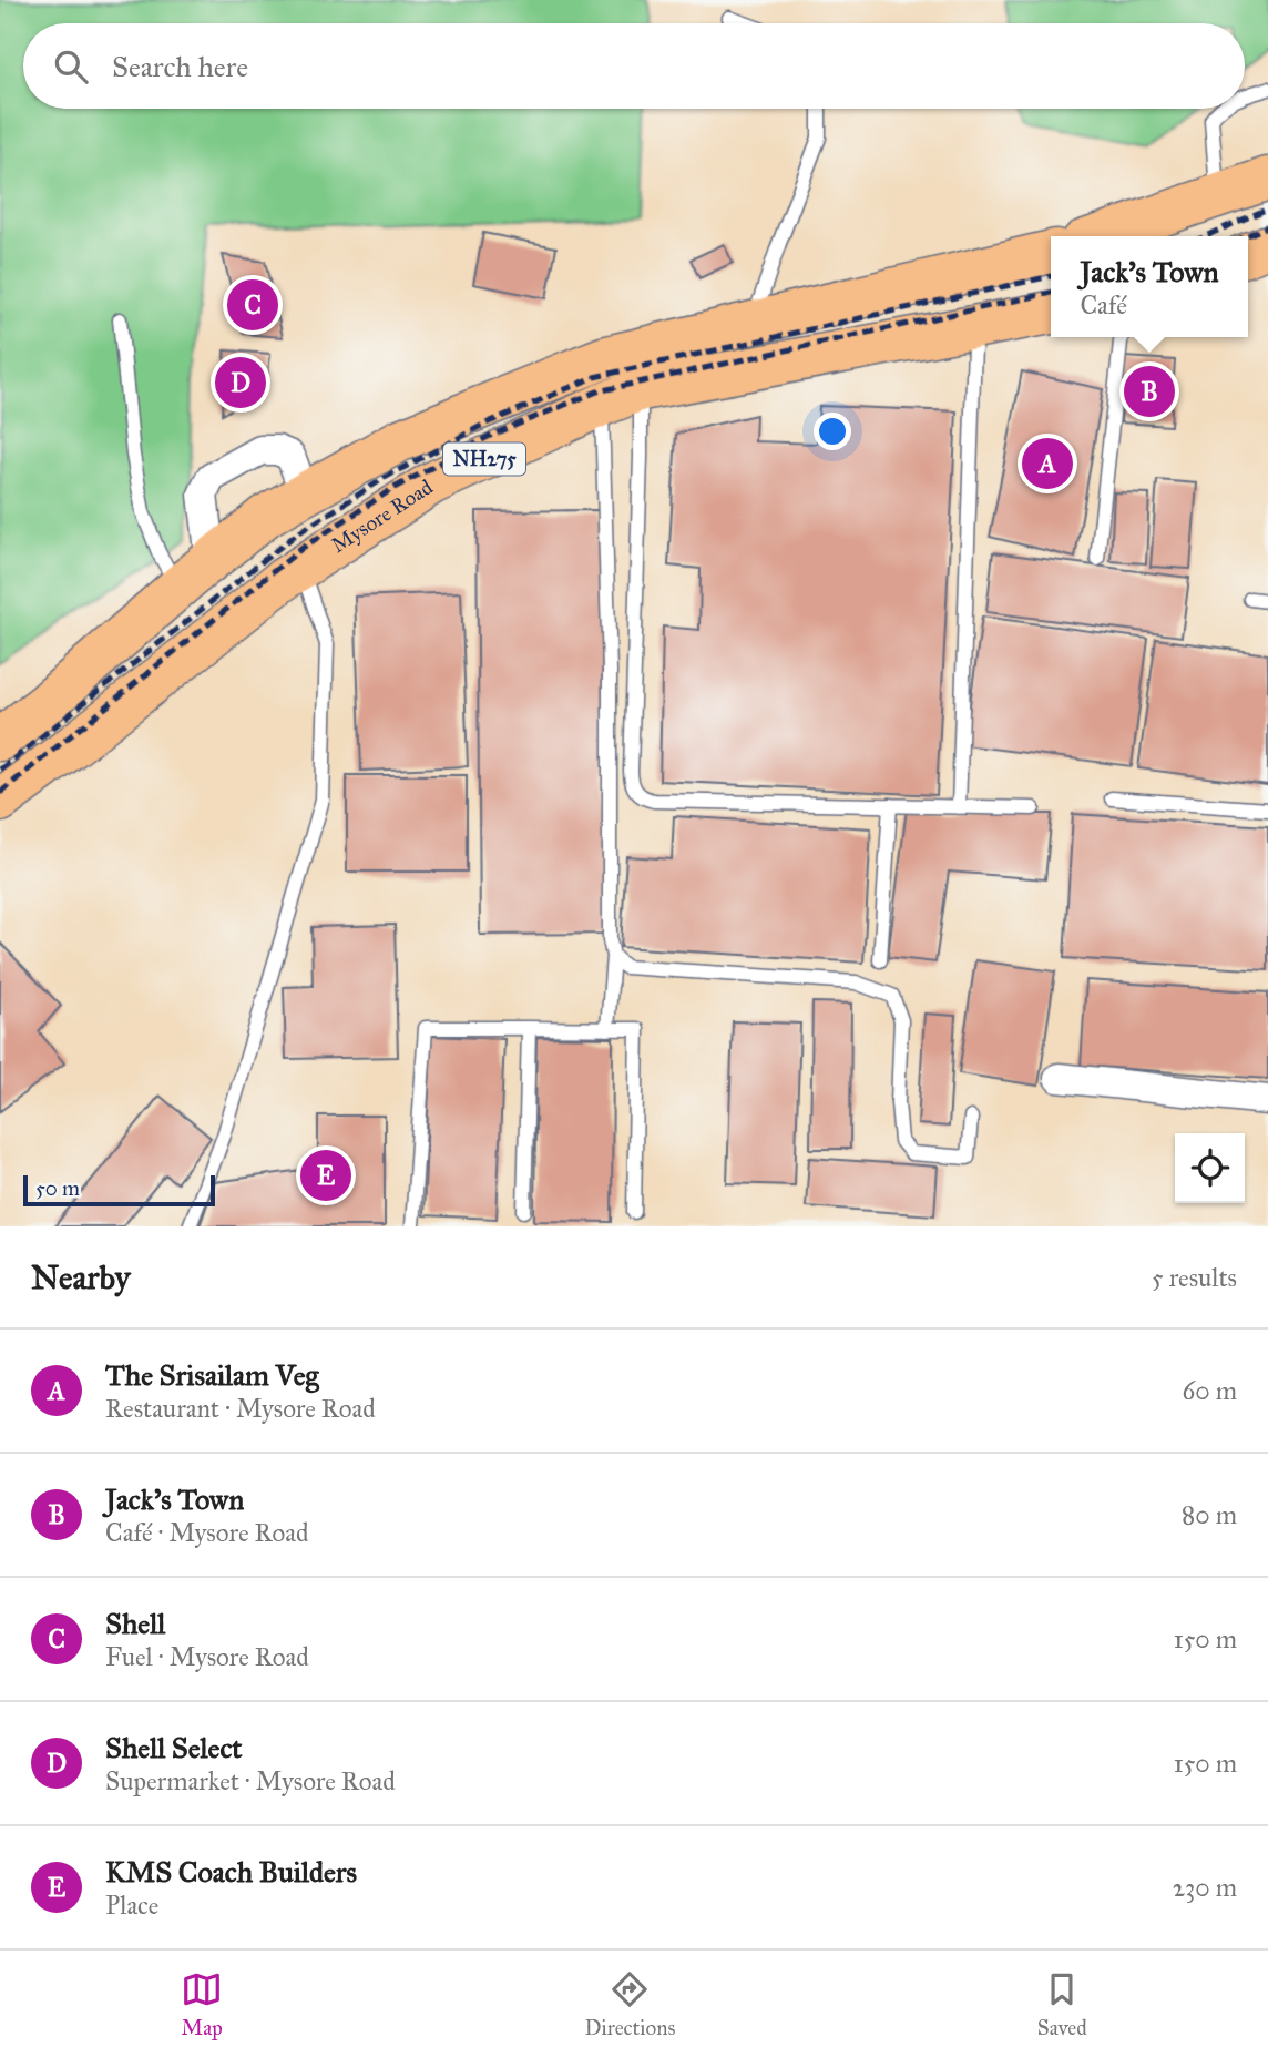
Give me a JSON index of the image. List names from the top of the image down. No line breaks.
{"streets":{"highway":["NH275","Mysore Road"]},"scale_bar":"50 m","page":{"search":"Search here","popup":["Jack's Town","Café"],"pins":["C","D","B","A","E"],"scale":"50 m","heading":["Nearby","5 results"],"list":[{"mark":"A","name":"The Srisailam Veg","note":"Restaurant · Mysore Road","value":"60 m"},{"mark":"B","name":"Jack's Town","note":"Café · Mysore Road","value":"80 m"},{"mark":"C","name":"Shell","note":"Fuel · Mysore Road","value":"150 m"},{"mark":"D","name":"Shell Select","note":"Supermarket · Mysore Road","value":"150 m"},{"mark":"E","name":"KMS Coach Builders","note":"Place","value":"230 m"}],"nav":["Map","Directions","Saved"]}}
